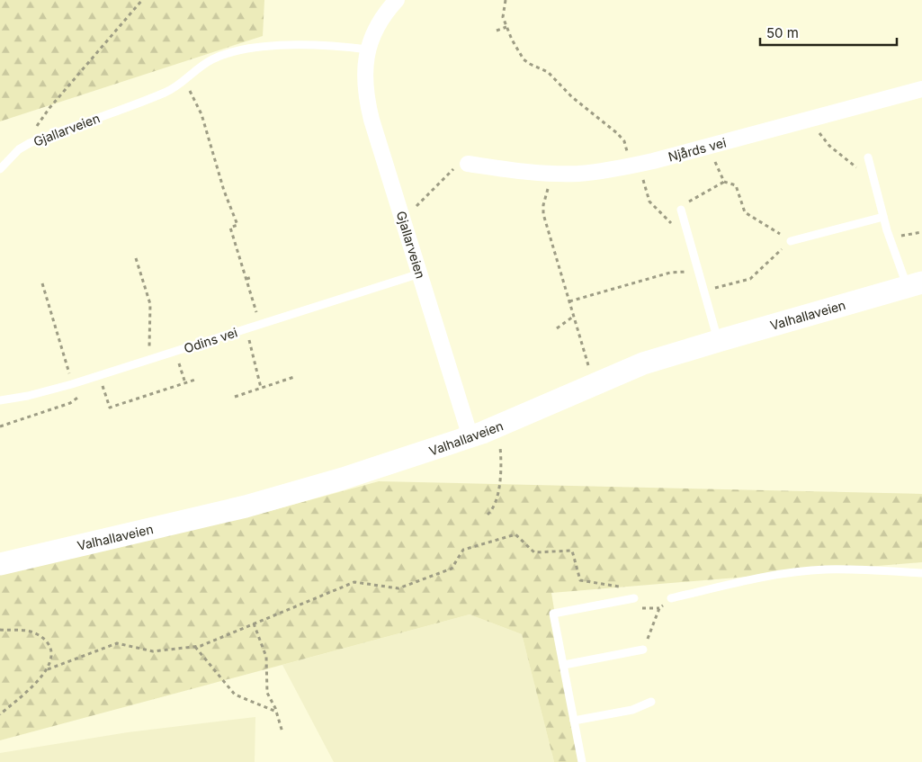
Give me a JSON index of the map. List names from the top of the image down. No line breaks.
{"streets":{"street":["Gjallarveien","Njårds vei","Valhallaveien"],"lane":["Odins vei"]},"crossings":[["Gjallarveien","Valhallaveien"],["Gjallarveien","Odins vei"]],"scale_bar":"50 m"}
